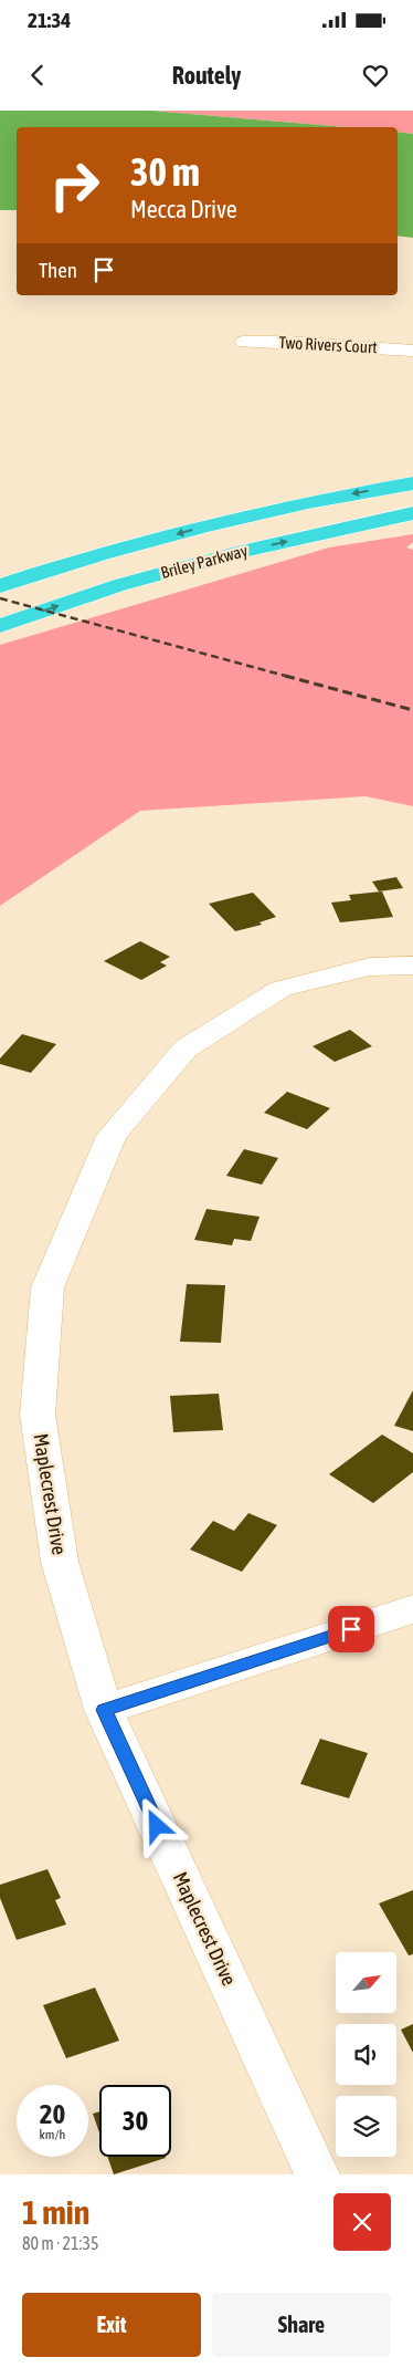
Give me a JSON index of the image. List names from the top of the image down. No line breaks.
{"streets":{"highway":["Briley Parkway"],"street":["Two Rivers Court","Maplecrest Drive"]},"north":"top right","page":{"status":"21:34","header":"Routely","turn":["30 m","Mecca Drive"],"then":"Then","speed":"20 km/h","limit":"30","heading":["1 min","80 m · 21:35"],"buttons":["Exit","Share"]}}
